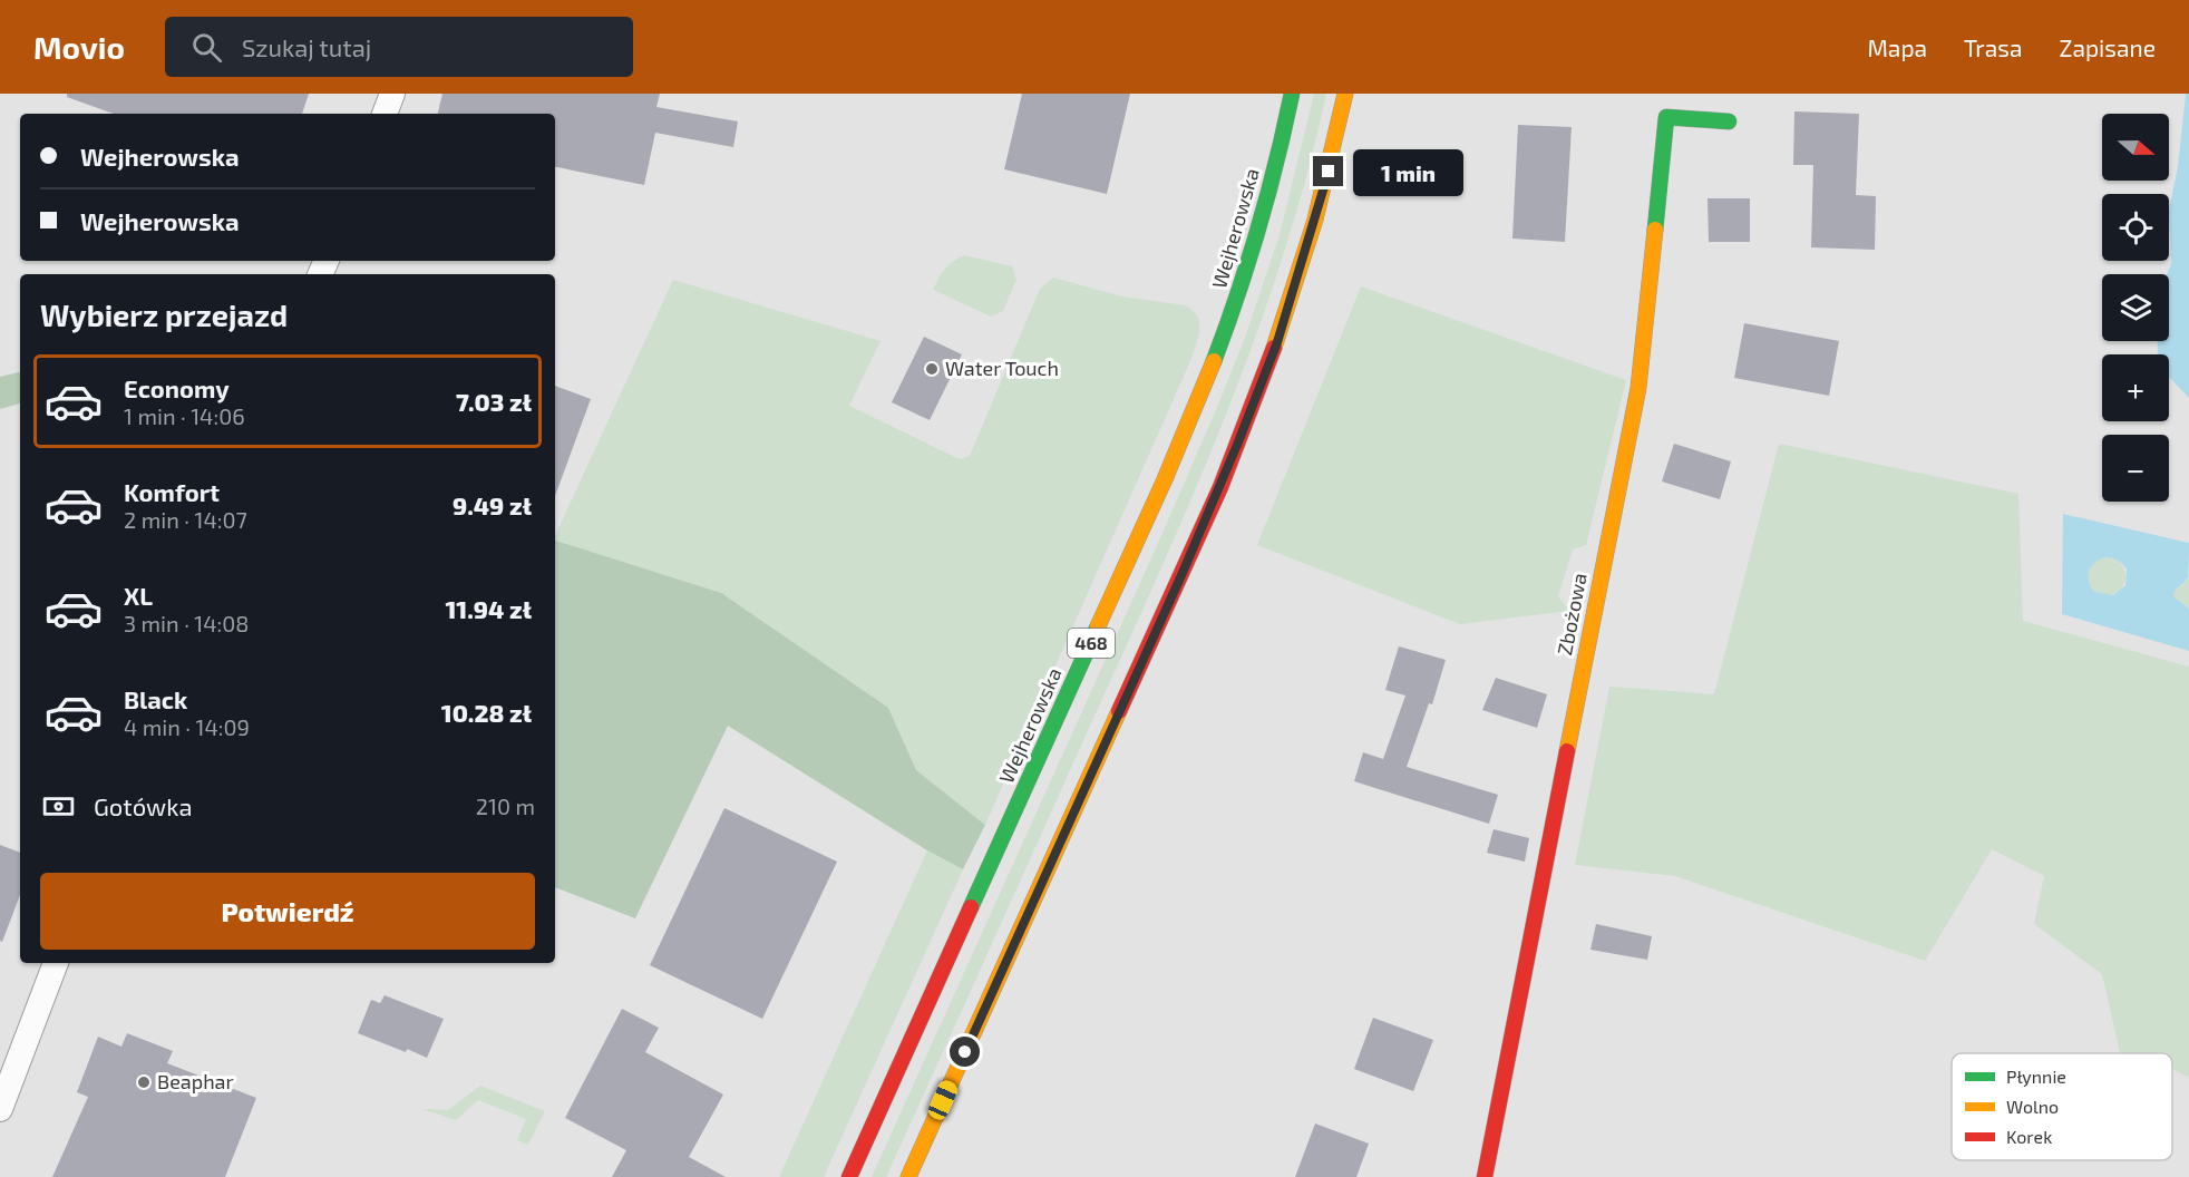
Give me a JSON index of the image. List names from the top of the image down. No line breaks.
{"streets":{"main road":["Wejherowska","Zbożowa","468"]},"places":["Water Touch","Beaphar"],"legend":["Płynnie","Wolno","Korek"],"north":"right","page":{"header":"Movio","search":"Szukaj tutaj","nav":["Mapa","Trasa","Zapisane"],"map_buttons":["+","−"],"banner":["Wejherowska","Wejherowska"],"bubble":"1 min","heading":"Wybierz przejazd","list":[{"name":"Economy","note":"1 min · 14:06","value":"7.03 zł"},{"name":"Komfort","note":"2 min · 14:07","value":"9.49 zł"},{"name":"XL","note":"3 min · 14:08","value":"11.94 zł"},{"name":"Black","note":"4 min · 14:09","value":"10.28 zł"}],"pay":["Gotówka","210 m"],"buttons":"Potwierdź"}}
